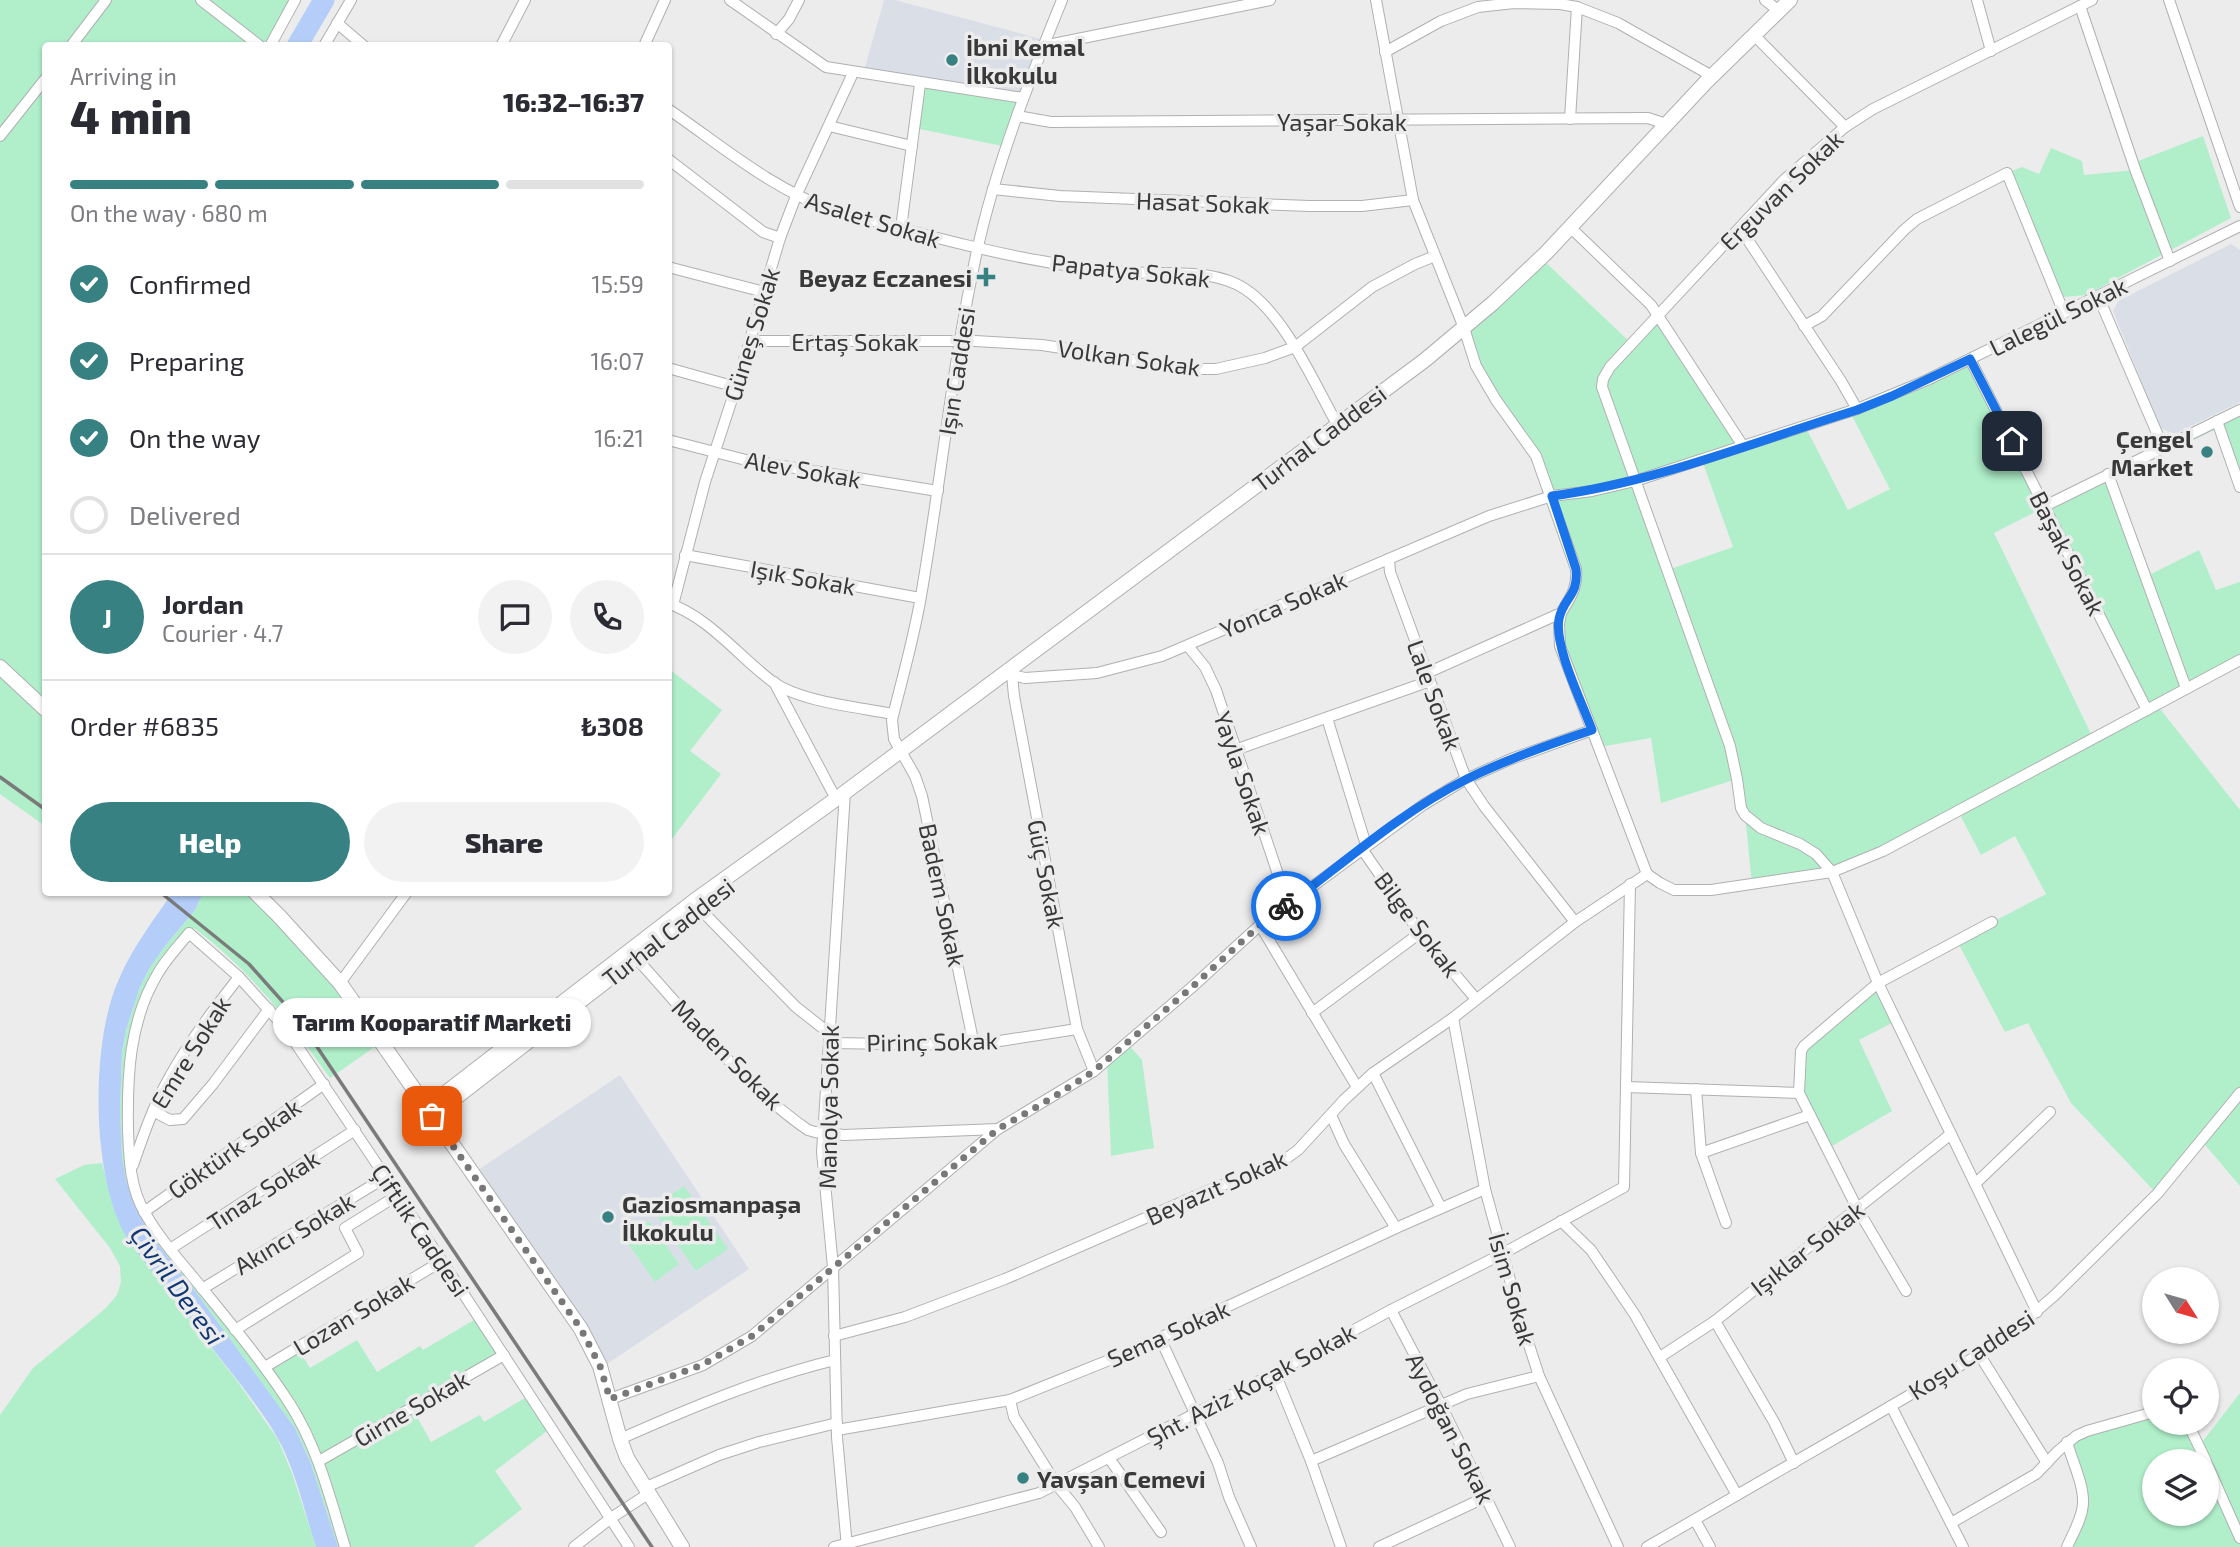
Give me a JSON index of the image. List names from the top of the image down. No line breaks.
{"streets":{"street":["Yaşar Sokak","Erguvan Sokak","Hasat Sokak","Asalet Sokak","Papatya Sokak","Lalegül Sokak","Güneş Sokak","Ertaş Sokak","Volkan Sokak","Işın Caddesi","Turhal Caddesi","Alev Sokak","Başak Sokak","Işık Sokak","Yonca Sokak","Lale Sokak","Yayla Sokak","Güç Sokak","Badem Sokak","Bilge Sokak","Pirinç Sokak","Emre Sokak","Maden Sokak","Manolya Sokak","Göktürk Sokak","Beyazıt Sokak","Tınaz Sokak","Çiftlik Caddesi","Akıncı Sokak","Işıklar Sokak","İsim Sokak","Lozan Sokak","Sema Sokak","Koşu Caddesi","Şht. Aziz Koçak Sokak","Girne Sokak","Aydoğan Sokak"]},"crossings":[["Yaşar Sokak","Işın Caddesi"],["Yaşar Sokak","Turhal Caddesi"],["Erguvan Sokak","Lalegül Sokak"],["Hasat Sokak","Işın Caddesi"],["Asalet Sokak","Papatya Sokak"],["Asalet Sokak","Güneş Sokak"],["Asalet Sokak","Işın Caddesi"],["Papatya Sokak","Volkan Sokak"],["Papatya Sokak","Işın Caddesi"],["Papatya Sokak","Turhal Caddesi"],["Lalegül Sokak","Başak Sokak"],["Lalegül Sokak","Yonca Sokak"],["Güneş Sokak","Ertaş Sokak"],["Güneş Sokak","Alev Sokak"],["Güneş Sokak","Işık Sokak"],["Ertaş Sokak","Volkan Sokak"],["Ertaş Sokak","Işın Caddesi"],["Volkan Sokak","Işın Caddesi"],["Işın Caddesi","Turhal Caddesi"],["Işın Caddesi","Alev Sokak"],["Işın Caddesi","Işık Sokak"],["Işın Caddesi","Badem Sokak"],["Turhal Caddesi","Yonca Sokak"],["Turhal Caddesi","Güç Sokak"],["Turhal Caddesi","Badem Sokak"],["Turhal Caddesi","Maden Sokak"],["Turhal Caddesi","Manolya Sokak"],["Yonca Sokak","Lale Sokak"],["Yonca Sokak","Yayla Sokak"],["Yonca Sokak","Güç Sokak"],["Lale Sokak","Beyazıt Sokak"],["Güç Sokak","Pirinç Sokak"],["Badem Sokak","Pirinç Sokak"],["Bilge Sokak","Beyazıt Sokak"],["Pirinç Sokak","Manolya Sokak"],["Emre Sokak","Çiftlik Caddesi"],["Maden Sokak","Manolya Sokak"],["Manolya Sokak","Beyazıt Sokak"],["Manolya Sokak","Sema Sokak"],["Manolya Sokak","Şht. Aziz Koçak Sokak"],["Göktürk Sokak","Çiftlik Caddesi"],["Beyazıt Sokak","İsim Sokak"],["Tınaz Sokak","Çiftlik Caddesi"],["Çiftlik Caddesi","Akıncı Sokak"],["Çiftlik Caddesi","Lozan Sokak"],["Çiftlik Caddesi","Sema Sokak"],["Çiftlik Caddesi","Girne Sokak"],["İsim Sokak","Sema Sokak"],["İsim Sokak","Şht. Aziz Koçak Sokak"],["Şht. Aziz Koçak Sokak","Aydoğan Sokak"]],"water":["Çivril Deresi"],"places":{"other":["İbni Kemal İlkokulu","Çengel Market","Tarım Kooparatif Marketi","Gaziosmanpaşa İlkokulu","Yavşan Cemevi"],"health":["Beyaz Eczanesi"]},"north":"bottom right","page":{"heading":["4 min","Arriving in","16:32–16:37"],"panel":["Jordan","Courier · 4.7","Order #6835","₺308"],"bar":"On the way · 680 m","list":[["Confirmed","15:59"],["Preparing","16:07"],["On the way","16:21"],"Delivered"],"round":"J","buttons":["Help","Share"],"bubble":"Tarım Kooparatif Marketi"}}
